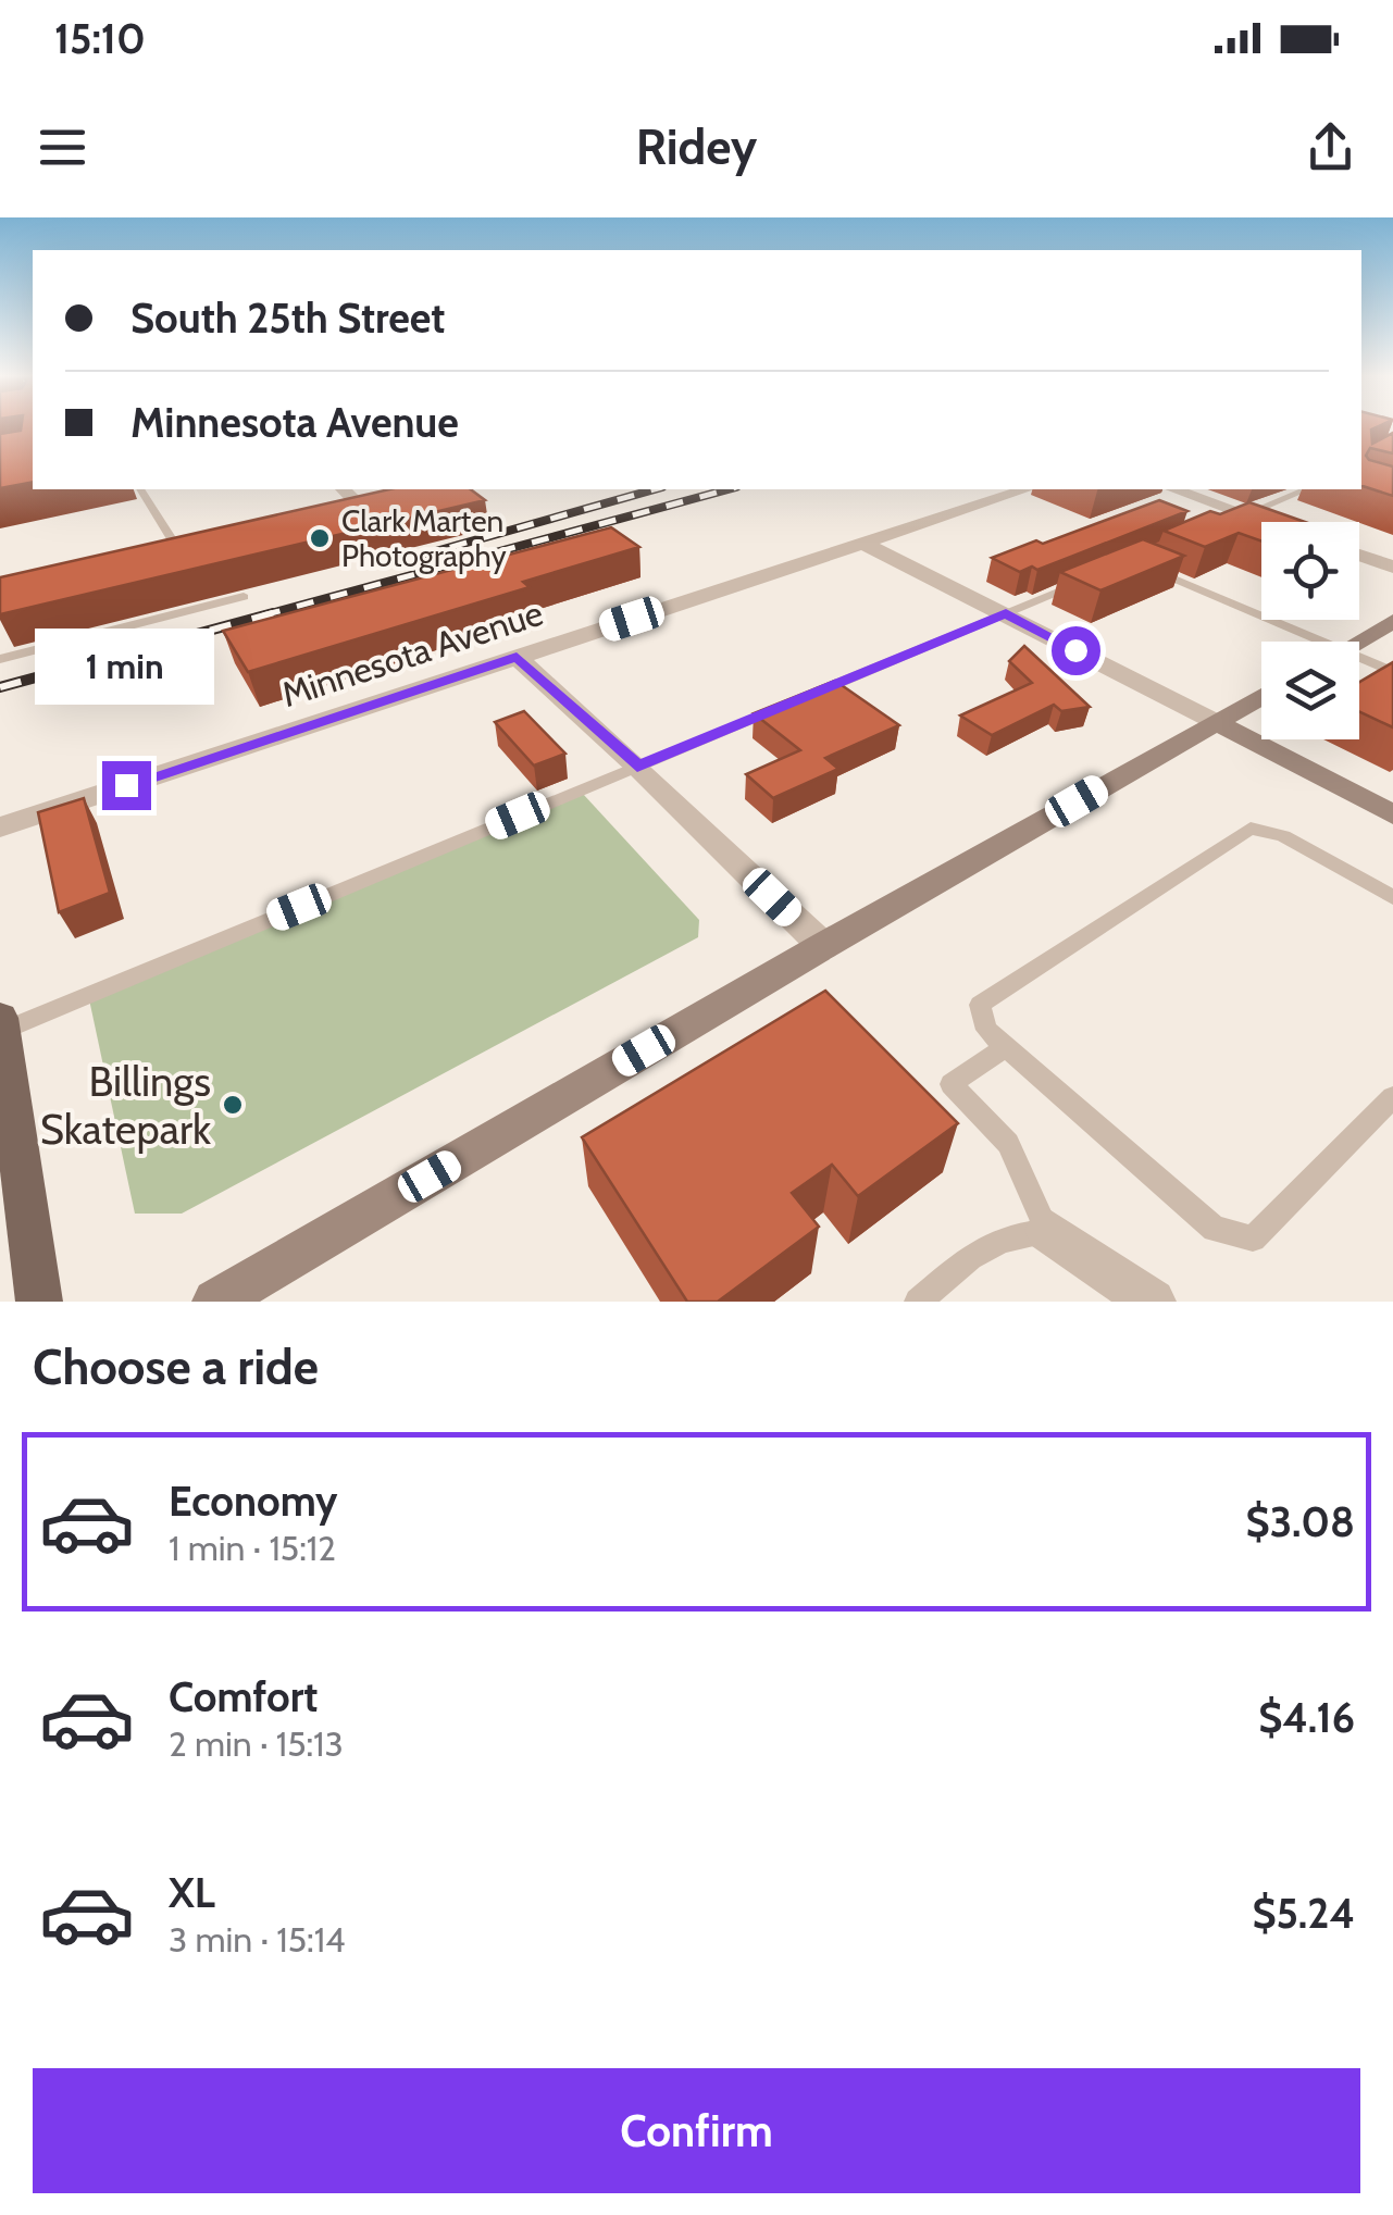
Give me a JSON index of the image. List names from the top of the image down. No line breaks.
{"streets":{"street":["Minnesota Avenue"]},"places":["Clark Marten Photography","Billings Skatepark"],"page":{"status":"15:10","header":"Ridey","banner":["South 25th Street","Minnesota Avenue"],"bubble":"1 min","heading":"Choose a ride","list":[{"name":"Economy","note":"1 min · 15:12","value":"$3.08"},{"name":"Comfort","note":"2 min · 15:13","value":"$4.16"},{"name":"XL","note":"3 min · 15:14","value":"$5.24"}],"buttons":"Confirm"}}
